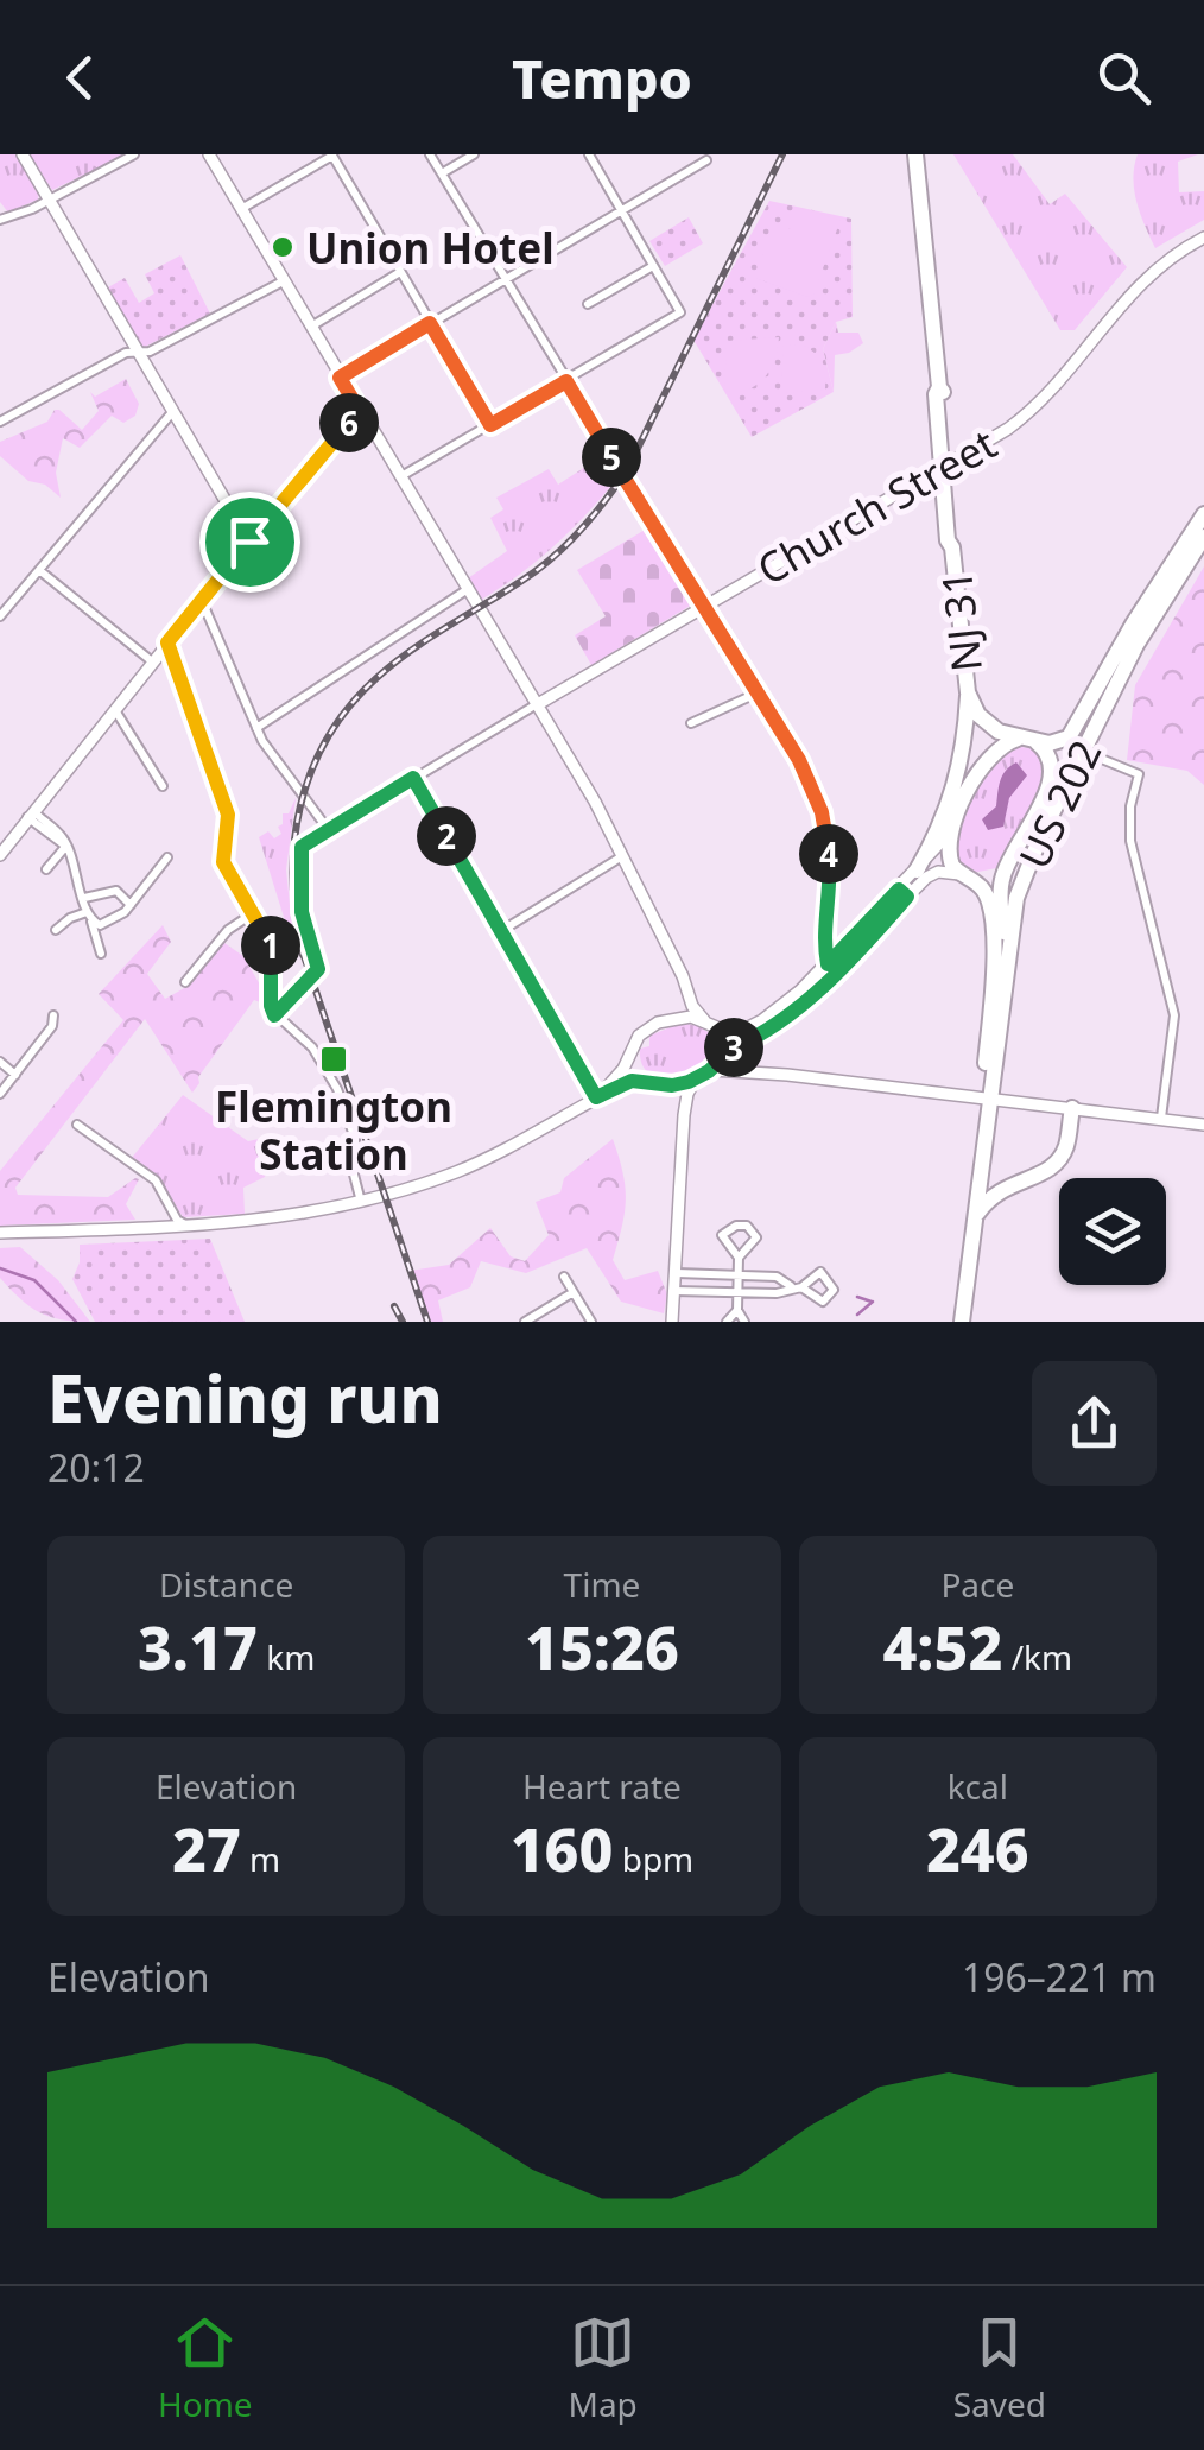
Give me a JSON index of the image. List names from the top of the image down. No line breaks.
{"streets":{"highway":["NJ 31","US 202"],"street":["Church Street"]},"crossings":[["Church Street","NJ 31"],["NJ 31","US 202"]],"places":{"other":["Union Hotel"],"transit":["Flemington Station"]},"page":{"header":"Tempo","pins":["6","5","2","4","1","3"],"heading":["Evening run","20:12"],"stats":[["Distance","3.17 km"],["Time","15:26"],["Pace","4:52 /km"],["Elevation","27 m"],["Heart rate","160 bpm"],["kcal","246"]],"chart":["Elevation","196–221 m"],"tabs":["Home","Map","Saved"]}}
